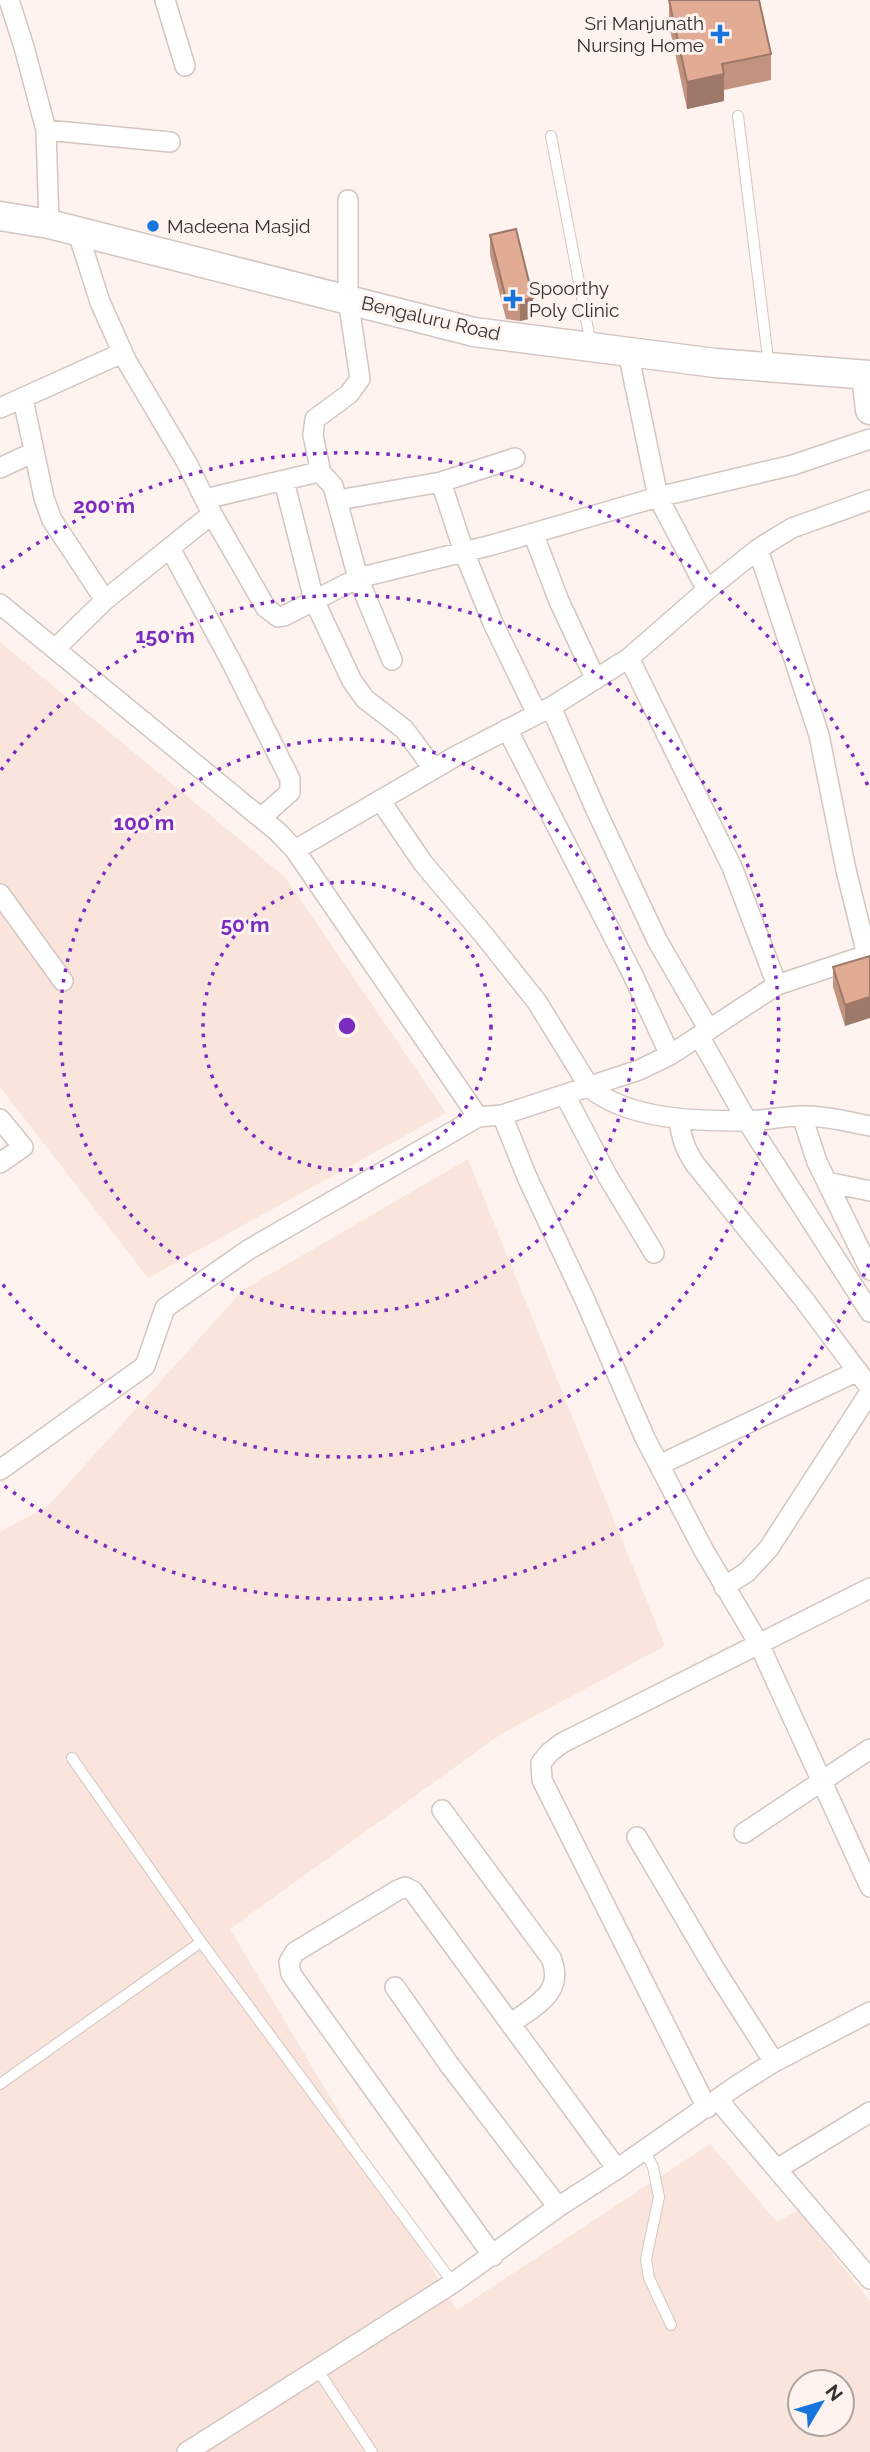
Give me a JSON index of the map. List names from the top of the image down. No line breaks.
{"streets":{"street":["Bengaluru Road"]},"places":{"health":["Sri Manjunath Nursing Home","Spoorthy Poly Clinic"],"other":["Madeena Masjid"]},"north":"top right","rings":["200 m","150 m","100 m","50 m"]}
